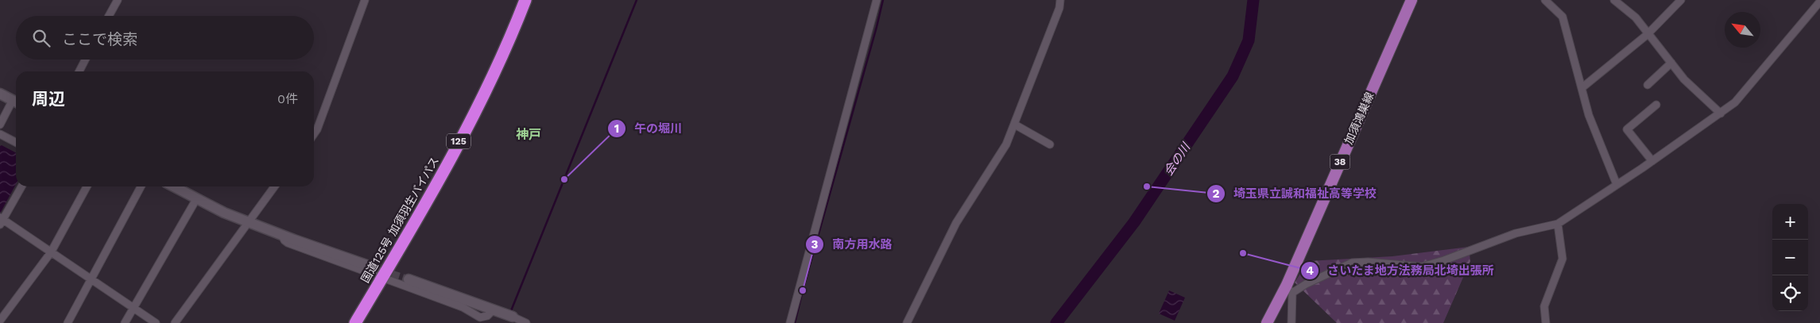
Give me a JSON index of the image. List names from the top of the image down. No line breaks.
{"streets":{"highway":["125","国道125号 加須羽生バイパス"],"main road":["加須鴻巣線","38"]},"districts":["神戸"],"water":["会の川"],"places":["午の堀川","埼玉県立誠和福祉高等学校","さいたま地方法務局北埼出張所","南方用水路"],"north":"top left","page":{"search":"ここで検索","heading":["周辺","0件"],"map_buttons":["+","−"]}}
